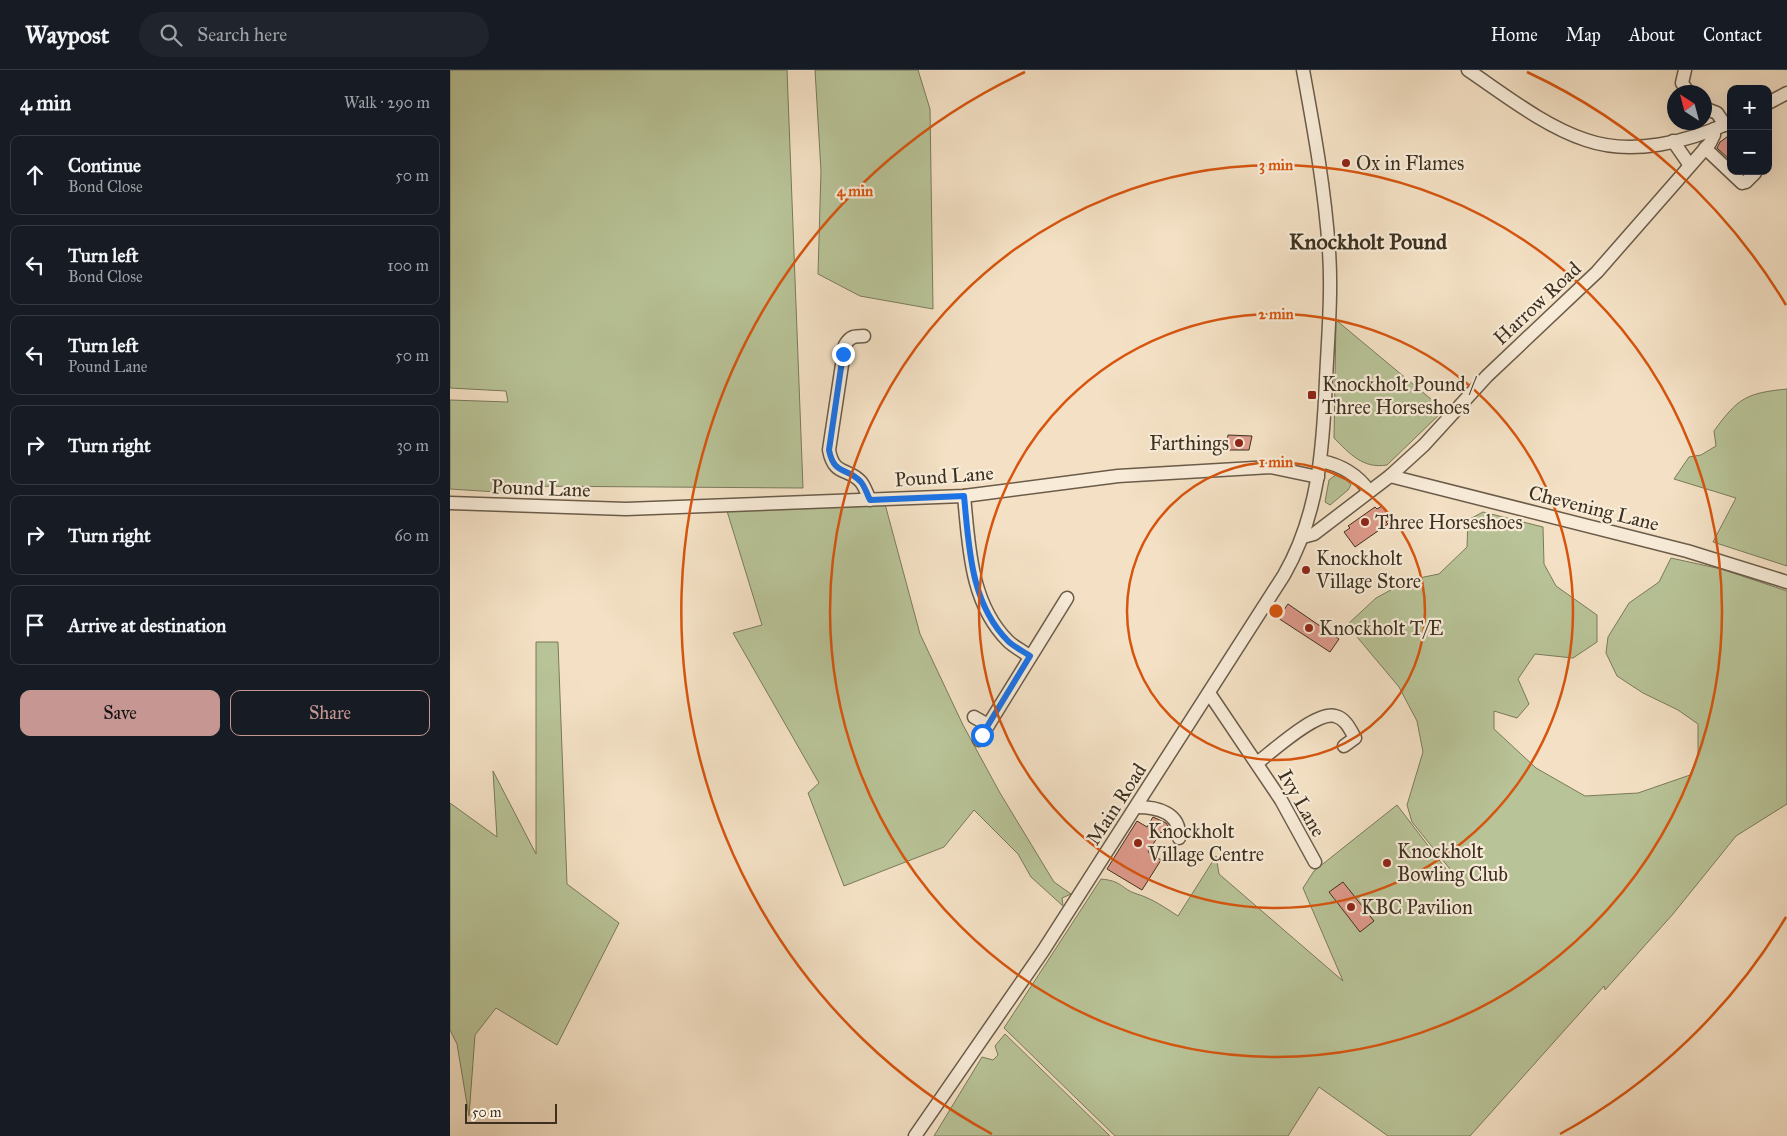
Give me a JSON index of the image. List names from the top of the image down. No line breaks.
{"streets":{"street":["Harrow Road","Pound Lane","Chevening Lane","Ivy Lane","Main Road"]},"crossings":[["Harrow Road","Chevening Lane"],["Harrow Road","Main Road"],["Pound Lane","Main Road"],["Ivy Lane","Main Road"]],"districts":["Knockholt Pound"],"places":{"other":["Ox in Flames","Farthings","Three Horseshoes","Knockholt Village Store","Knockholt T/E","Knockholt Village Centre","Knockholt Bowling Club","KBC Pavilion"],"transit":["Knockholt Pound / Three Horseshoes"]},"scale_bar":"50 m","north":"top left","page":{"header":"Waypost","search":"Search here","nav":["Home","Map","About","Contact"],"heading":["4 min","Walk · 290 m"],"map_buttons":["+","−"],"list":[["Continue","Bond Close","50 m"],["Turn left","Bond Close","100 m"],["Turn left","Pound Lane","50 m"],["Turn right","30 m"],["Turn right","60 m"],"Arrive at destination"],"buttons":["Save","Share"],"scale":"50 m"},"rings":["3 min","4 min","2 min","1 min"]}
